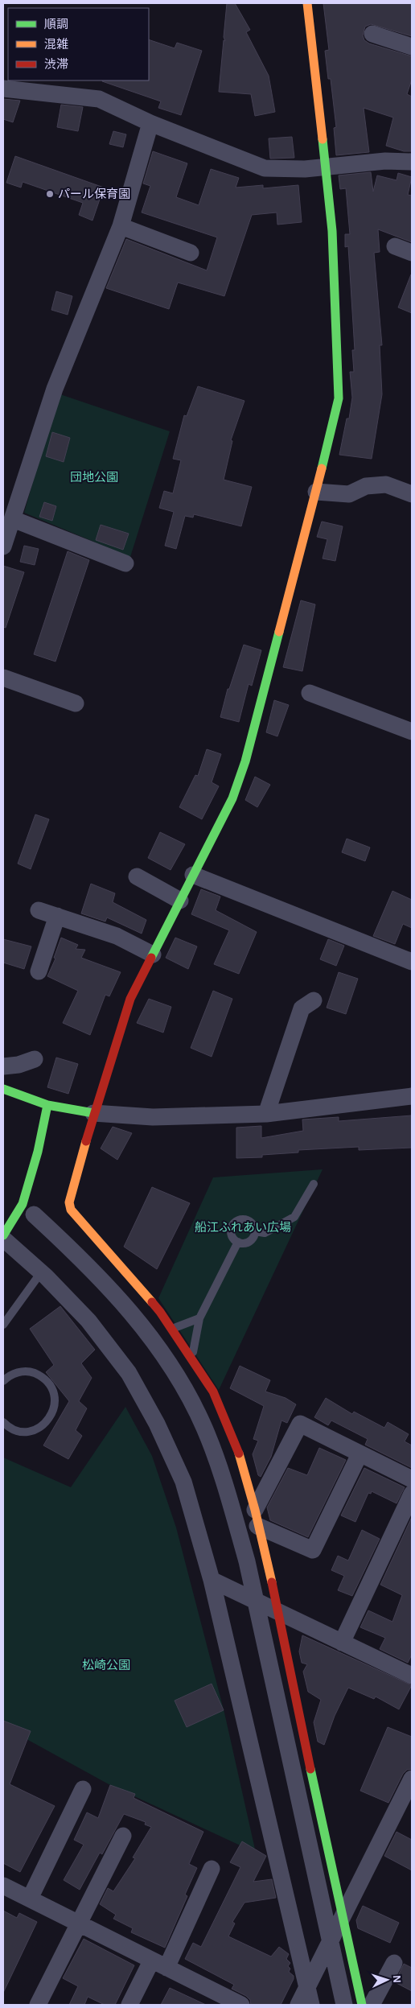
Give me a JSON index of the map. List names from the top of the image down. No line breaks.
{"parks":["団地公園","船江ふれあい広場","松崎公園"],"places":["パール保育園"],"legend":["順調","混雑","渋滞"],"north":"right"}
